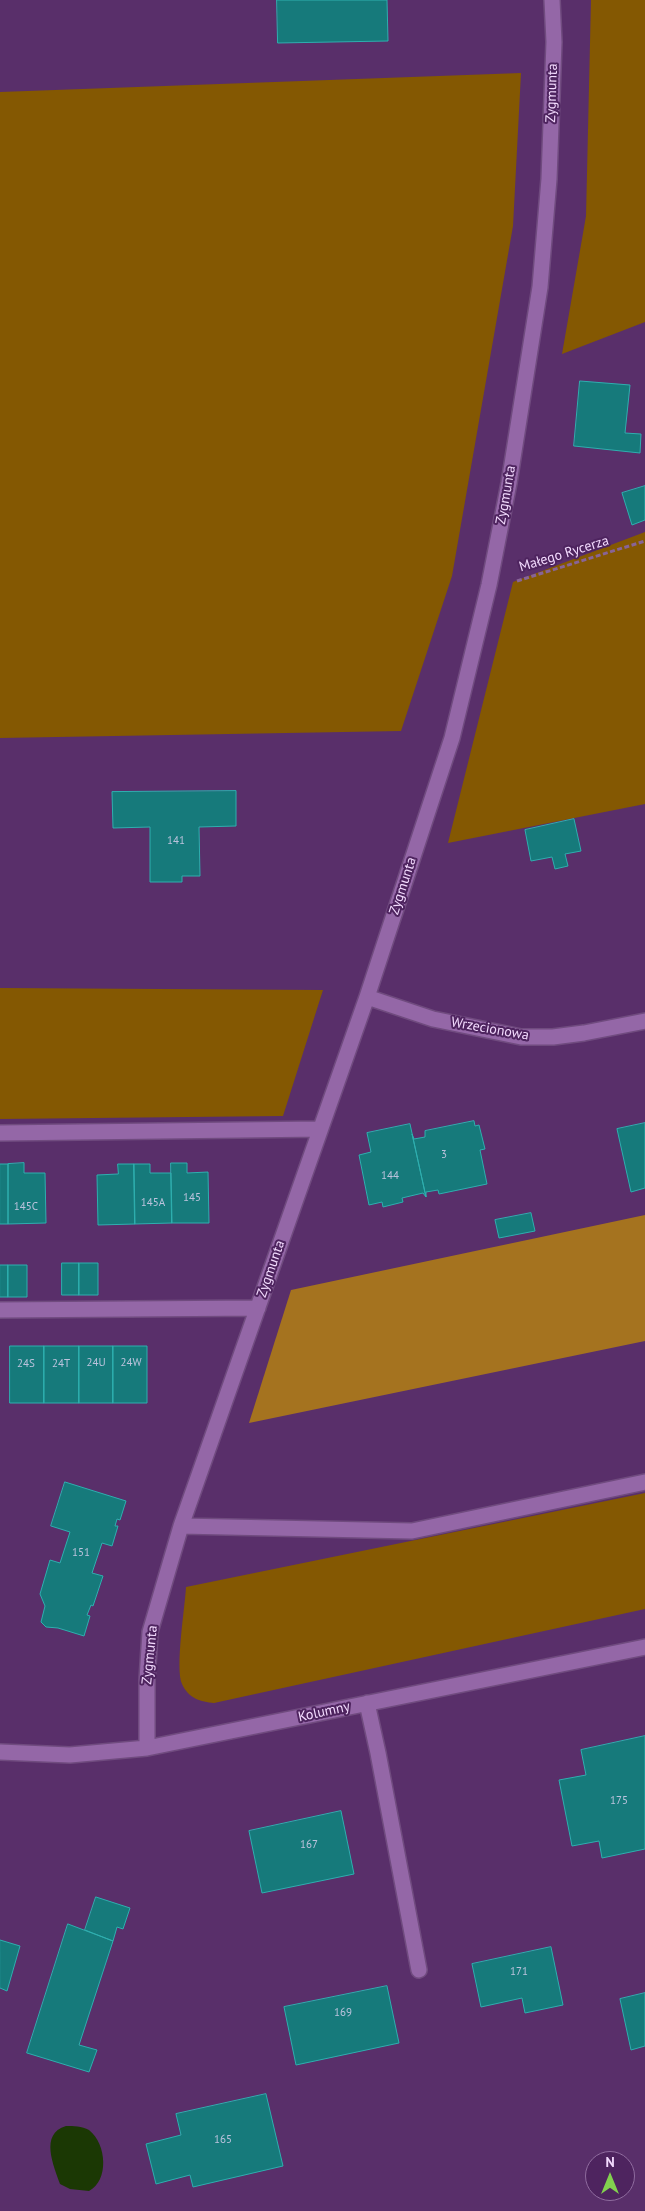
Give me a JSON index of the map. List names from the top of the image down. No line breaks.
{"streets":{"street":["Zygmunta","Wrzecionowa","Kolumny"],"path":["Małego Rycerza"]},"crossings":[["Zygmunta","Małego Rycerza"],["Zygmunta","Wrzecionowa"],["Zygmunta","Kolumny"]],"house_numbers":["141","3","144","145","145A","145C","24U","24W","24S","24T","151","175","167","171","169","165"],"north":"top"}
